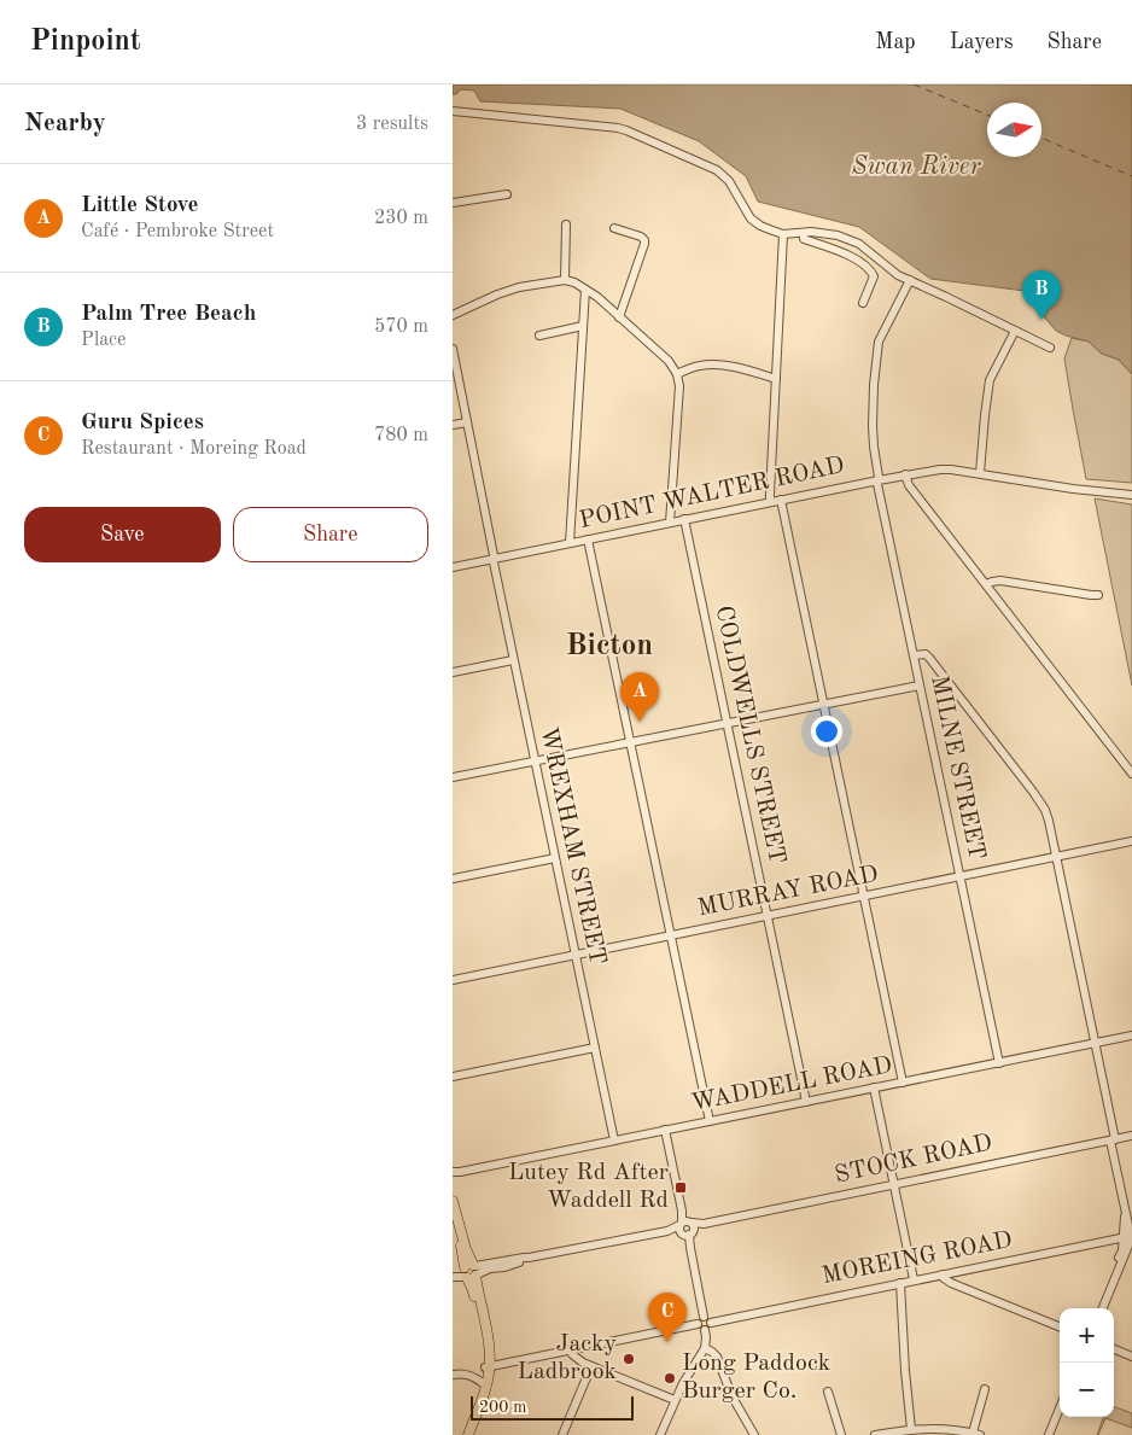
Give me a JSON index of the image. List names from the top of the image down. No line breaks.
{"streets":{"street":["POINT WALTER ROAD","COLDWELLS STREET","MILNE STREET","WREXHAM STREET","MURRAY ROAD","WADDELL ROAD","STOCK ROAD","MOREING ROAD"]},"crossings":[["POINT WALTER ROAD","COLDWELLS STREET"],["POINT WALTER ROAD","MILNE STREET"],["POINT WALTER ROAD","WREXHAM STREET"],["COLDWELLS STREET","MURRAY ROAD"],["COLDWELLS STREET","WADDELL ROAD"],["MILNE STREET","MURRAY ROAD"],["MILNE STREET","WADDELL ROAD"],["WREXHAM STREET","MURRAY ROAD"],["WREXHAM STREET","WADDELL ROAD"]],"districts":["Bicton"],"water":["Swan River"],"places":{"transit":["Lutey Rd After Waddell Rd"],"other":["Jacky Ladbrook","Long Paddock Burger Co."]},"scale_bar":"200 m","north":"right","page":{"header":"Pinpoint","nav":["Map","Layers","Share"],"heading":["Nearby","3 results"],"list":[{"mark":"A","name":"Little Stove","note":"Café · Pembroke Street","value":"230 m"},{"mark":"B","name":"Palm Tree Beach","note":"Place","value":"570 m"},{"mark":"C","name":"Guru Spices","note":"Restaurant · Moreing Road","value":"780 m"}],"pins":["B","A","C"],"buttons":["Save","Share"],"map_buttons":["+","−"],"scale":"200 m"}}
